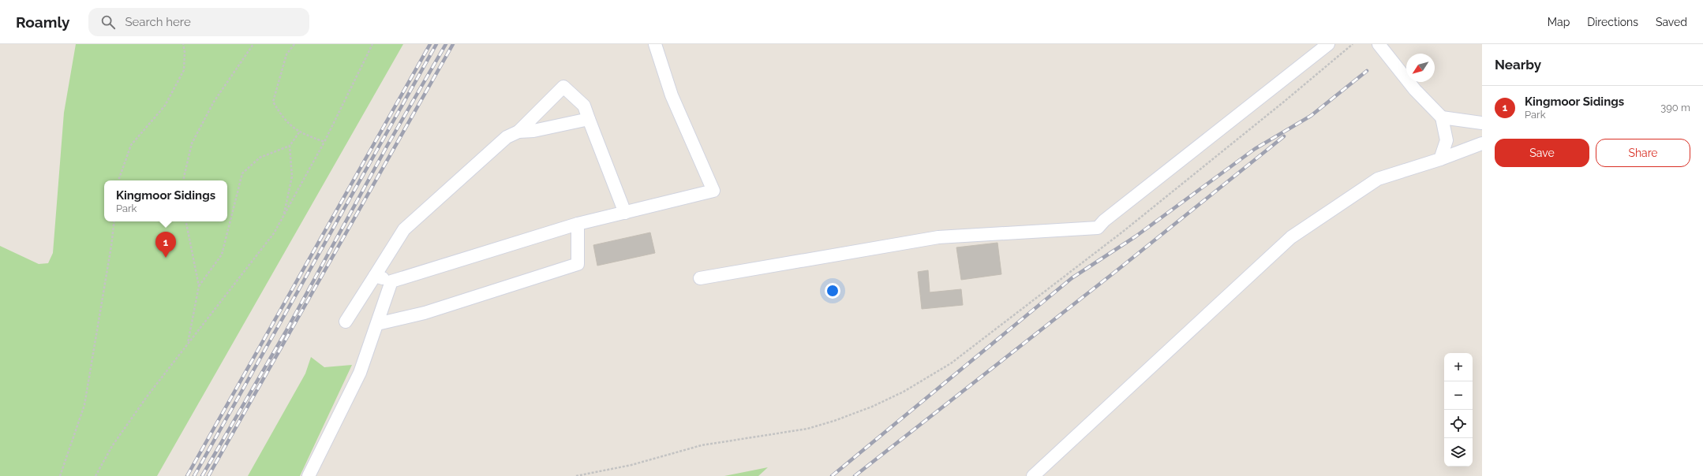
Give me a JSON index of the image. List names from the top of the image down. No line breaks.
{"north":"bottom left","page":{"header":"Roamly","search":"Search here","nav":["Map","Directions","Saved"],"heading":"Nearby","list":[{"mark":"1","name":"Kingmoor Sidings","note":"Park","value":"390 m"}],"buttons":["Save","Share"],"popup":["Kingmoor Sidings","Park"],"pins":"1","map_buttons":["+","−"]}}
